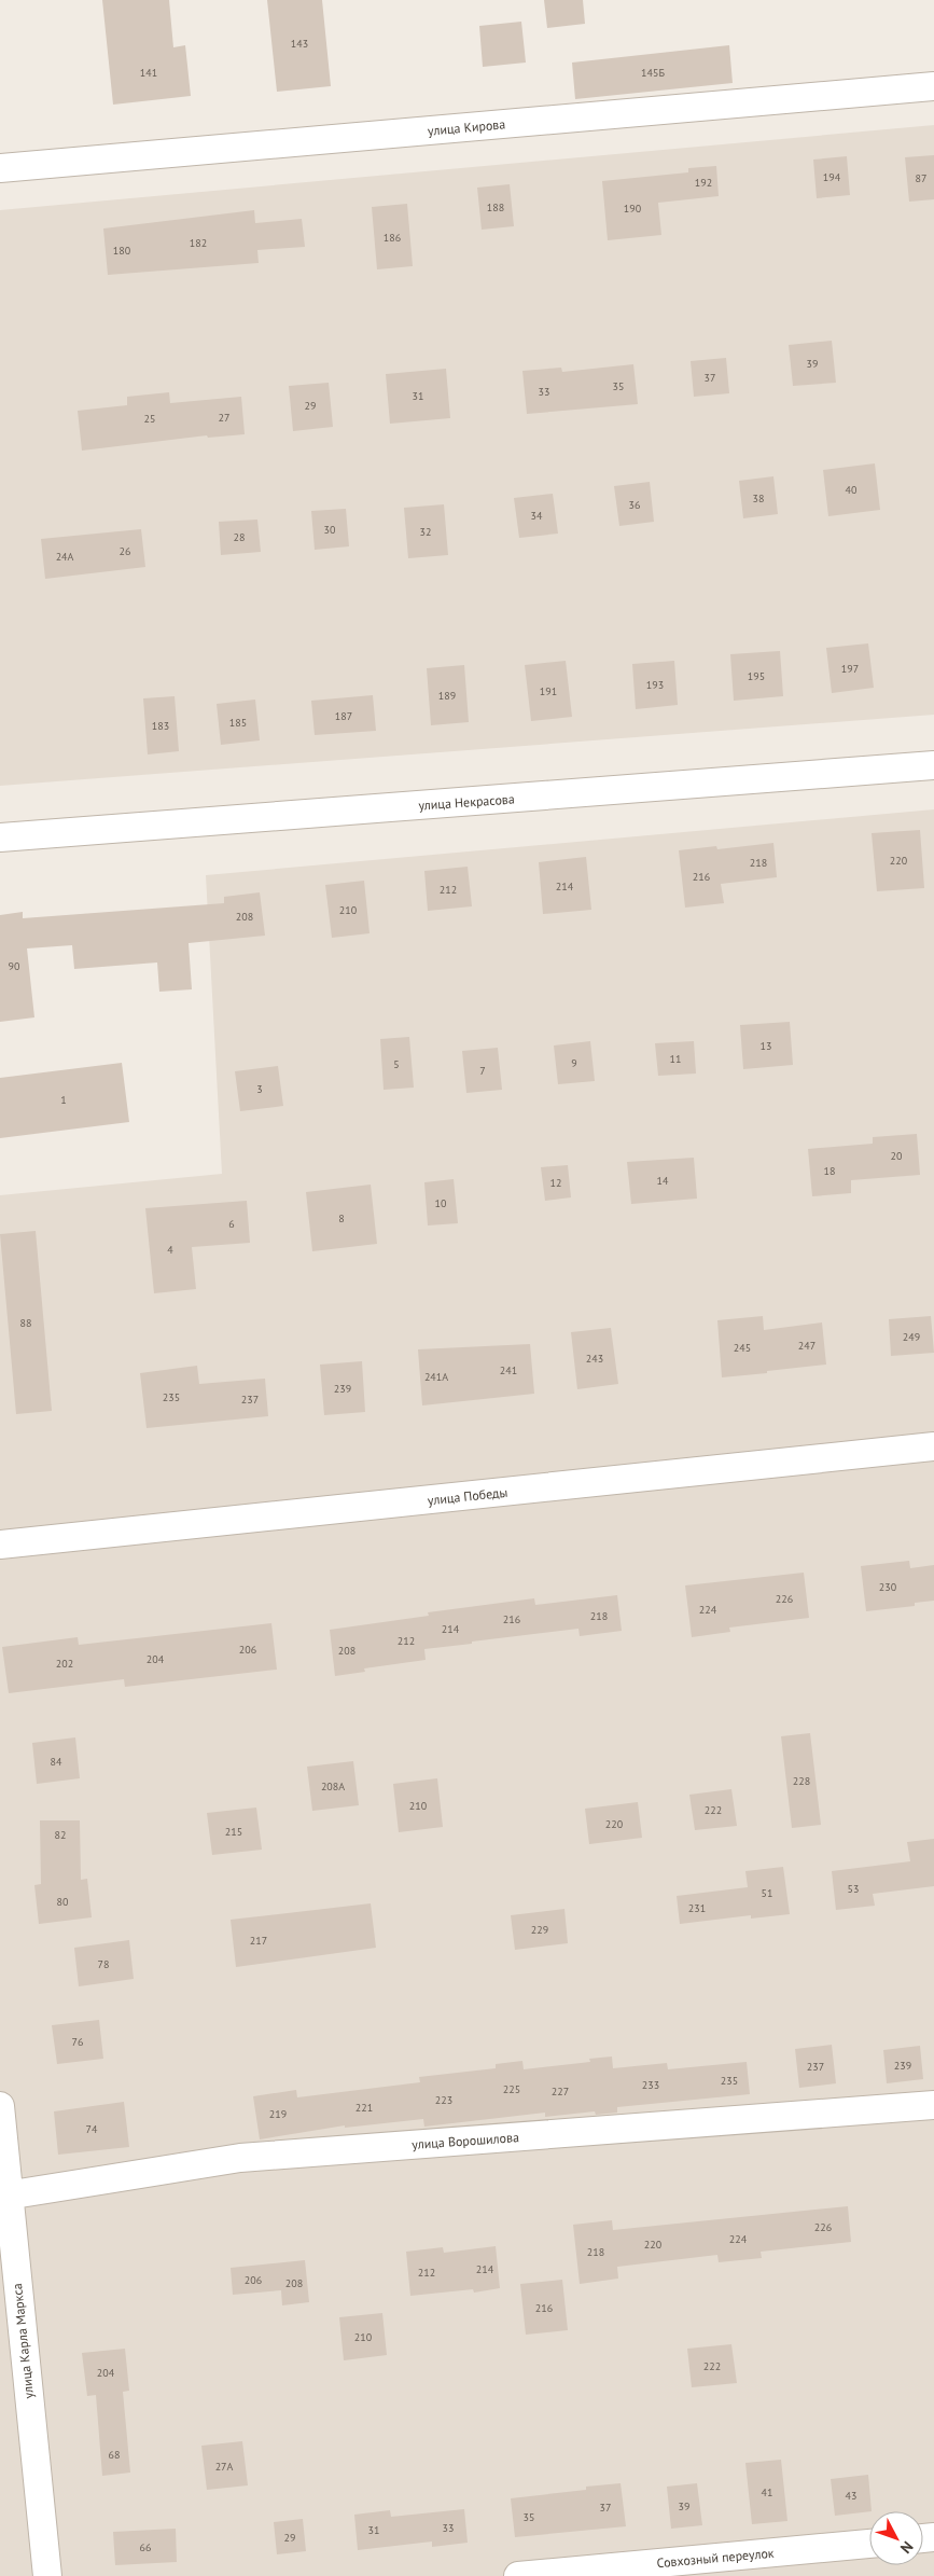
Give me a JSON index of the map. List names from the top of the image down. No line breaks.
{"streets":{"street":["улица Кирова","улица Некрасова","улица Победы","улица Ворошилова","улица Карла Маркса","Совхозный переулок"]},"crossings":[["улица Ворошилова","улица Карла Маркса"]],"house_numbers":["143","141","145Б","194","87","192","188","190","186","182","180","39","37","35","33","31","29","27","25","40","38","36","34","30","32","28","26","24А","197","195","193","191","189","187","185","183","220","218","216","214","212","210","208","90","13","11","9","5","7","3","1","20","18","14","12","10","8","6","4","88","249","247","245","243","241","241А","239","235","237","230","226","224","218","216","214","212","206","208","204","202","84","228","208А","210","222","220","215","82","53","51","80","231","229","217","78","76","239","237","235","233","225","227","223","221","219","74","226","224","220","218","214","212","206","208","216","210","222","204","68","27А","41","43","39","37","35","33","31","29","66"],"north":"bottom right"}
